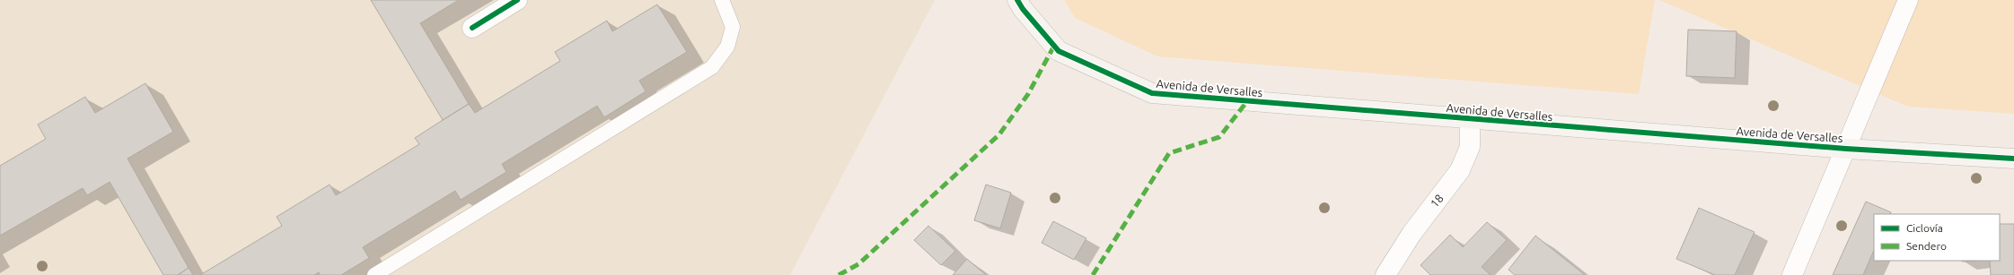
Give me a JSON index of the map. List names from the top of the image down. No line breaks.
{"streets":{"street":["Avenida de Versalles","18"]},"crossings":[["Avenida de Versalles","18"]],"legend":["Ciclovía","Sendero"]}
